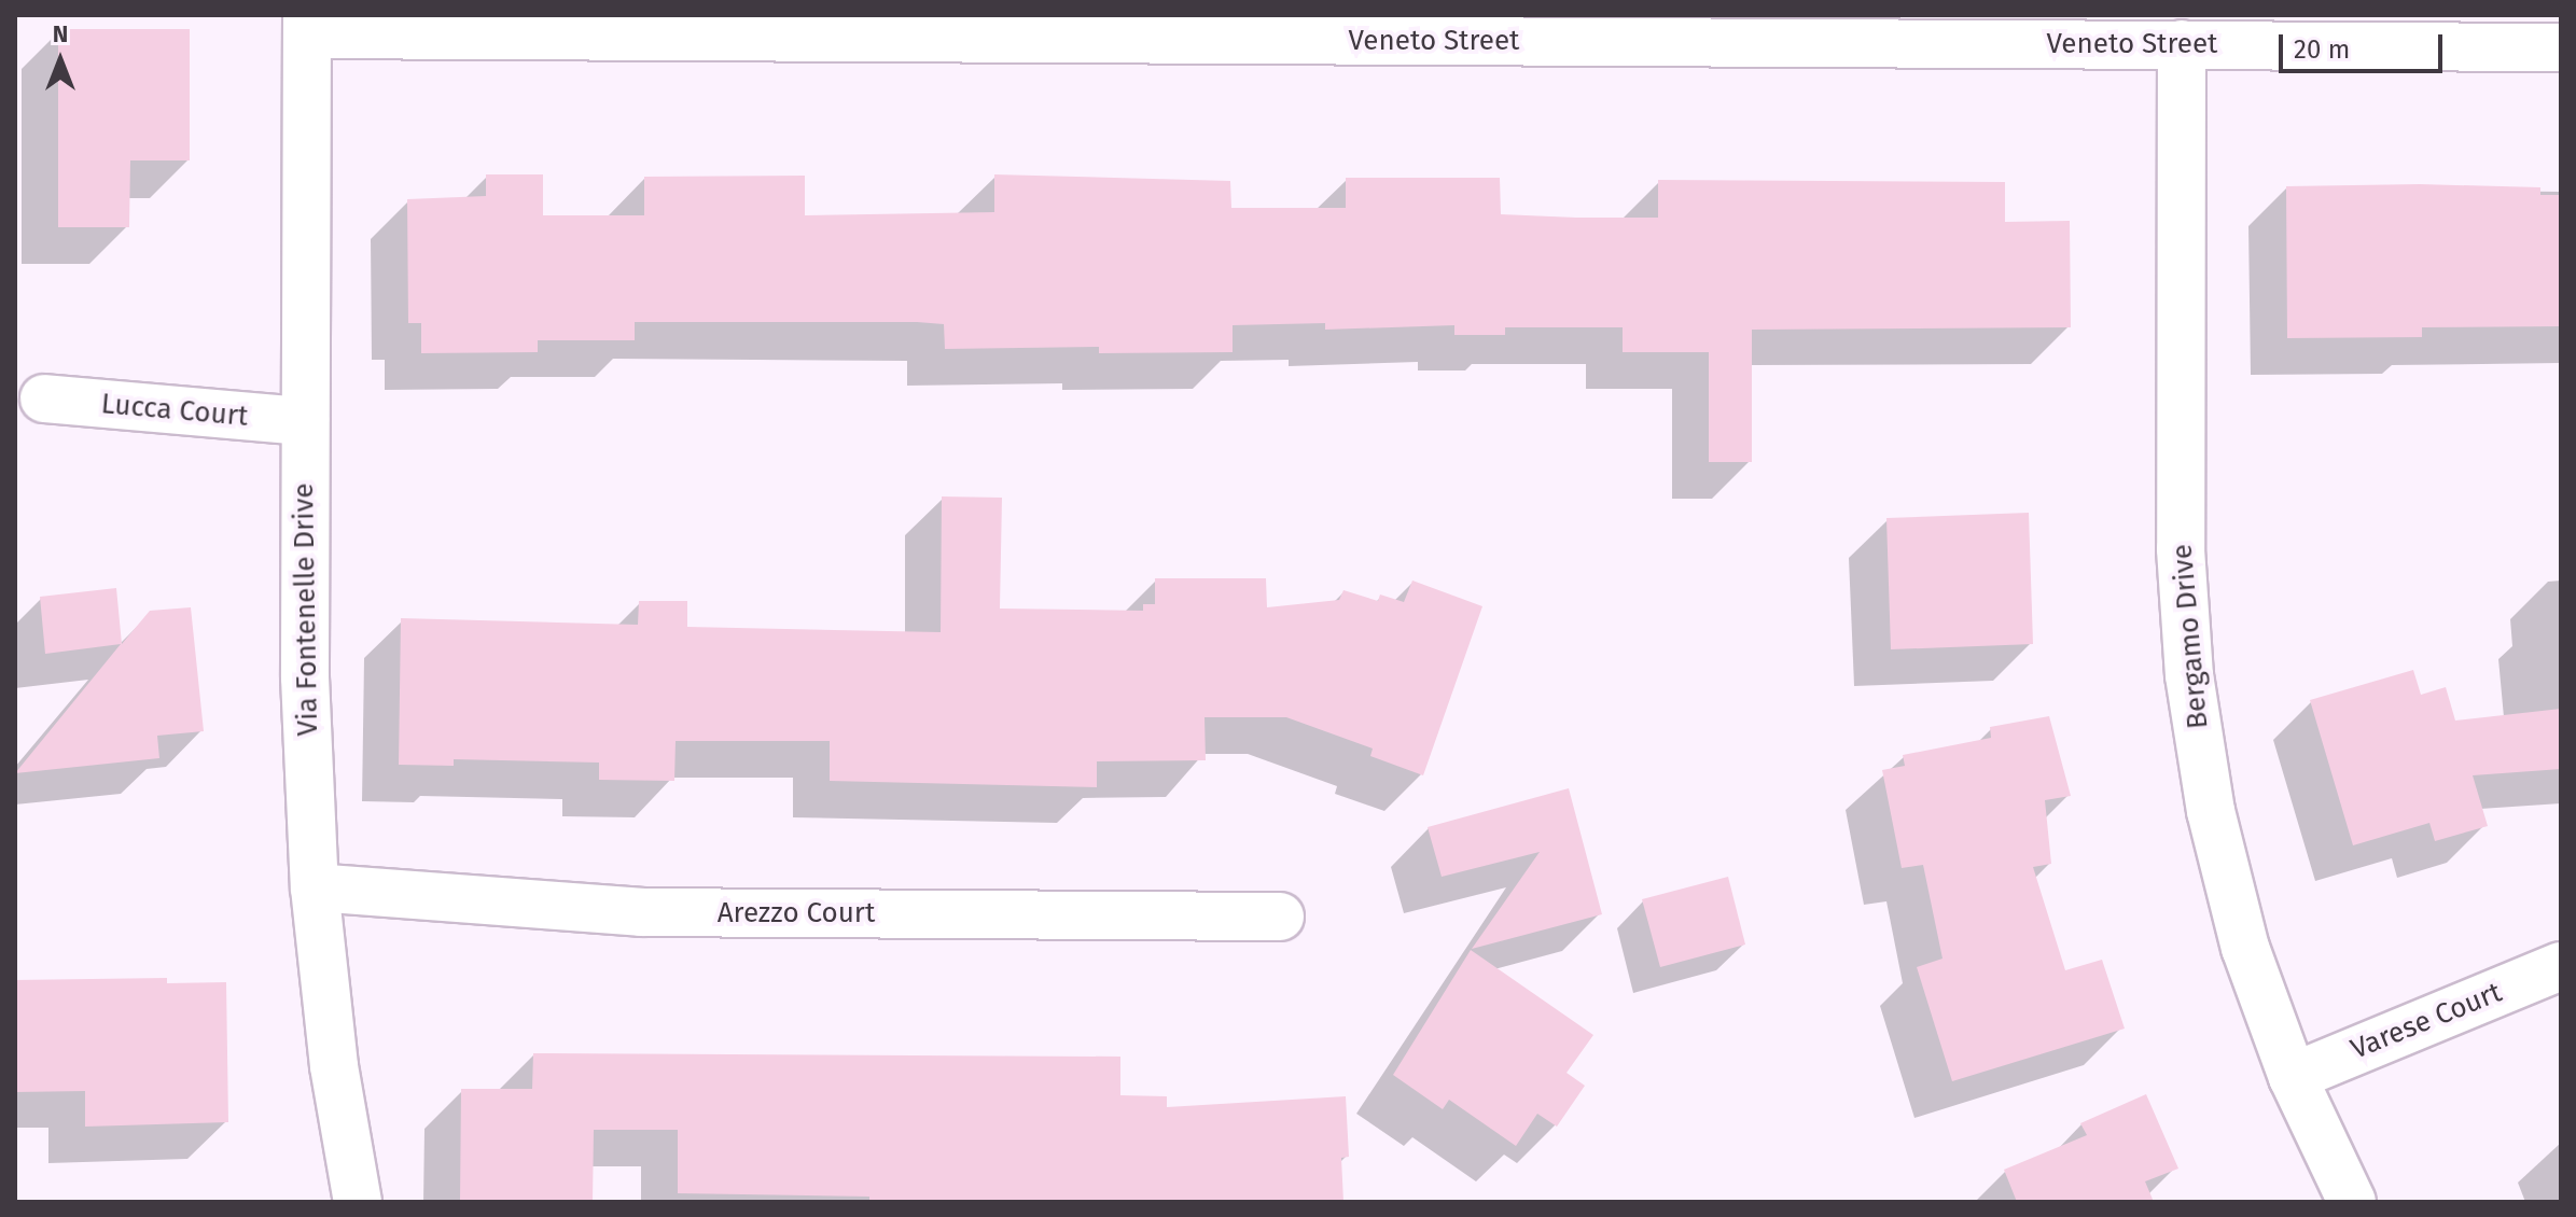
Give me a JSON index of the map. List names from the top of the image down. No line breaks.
{"streets":{"street":["Veneto Street","Lucca Court","Via Fontenelle Drive","Bergamo Drive","Arezzo Court","Varese Court"]},"crossings":[["Veneto Street","Via Fontenelle Drive"],["Veneto Street","Bergamo Drive"],["Lucca Court","Via Fontenelle Drive"],["Via Fontenelle Drive","Arezzo Court"],["Bergamo Drive","Varese Court"]],"scale_bar":"20 m","north":"top"}
